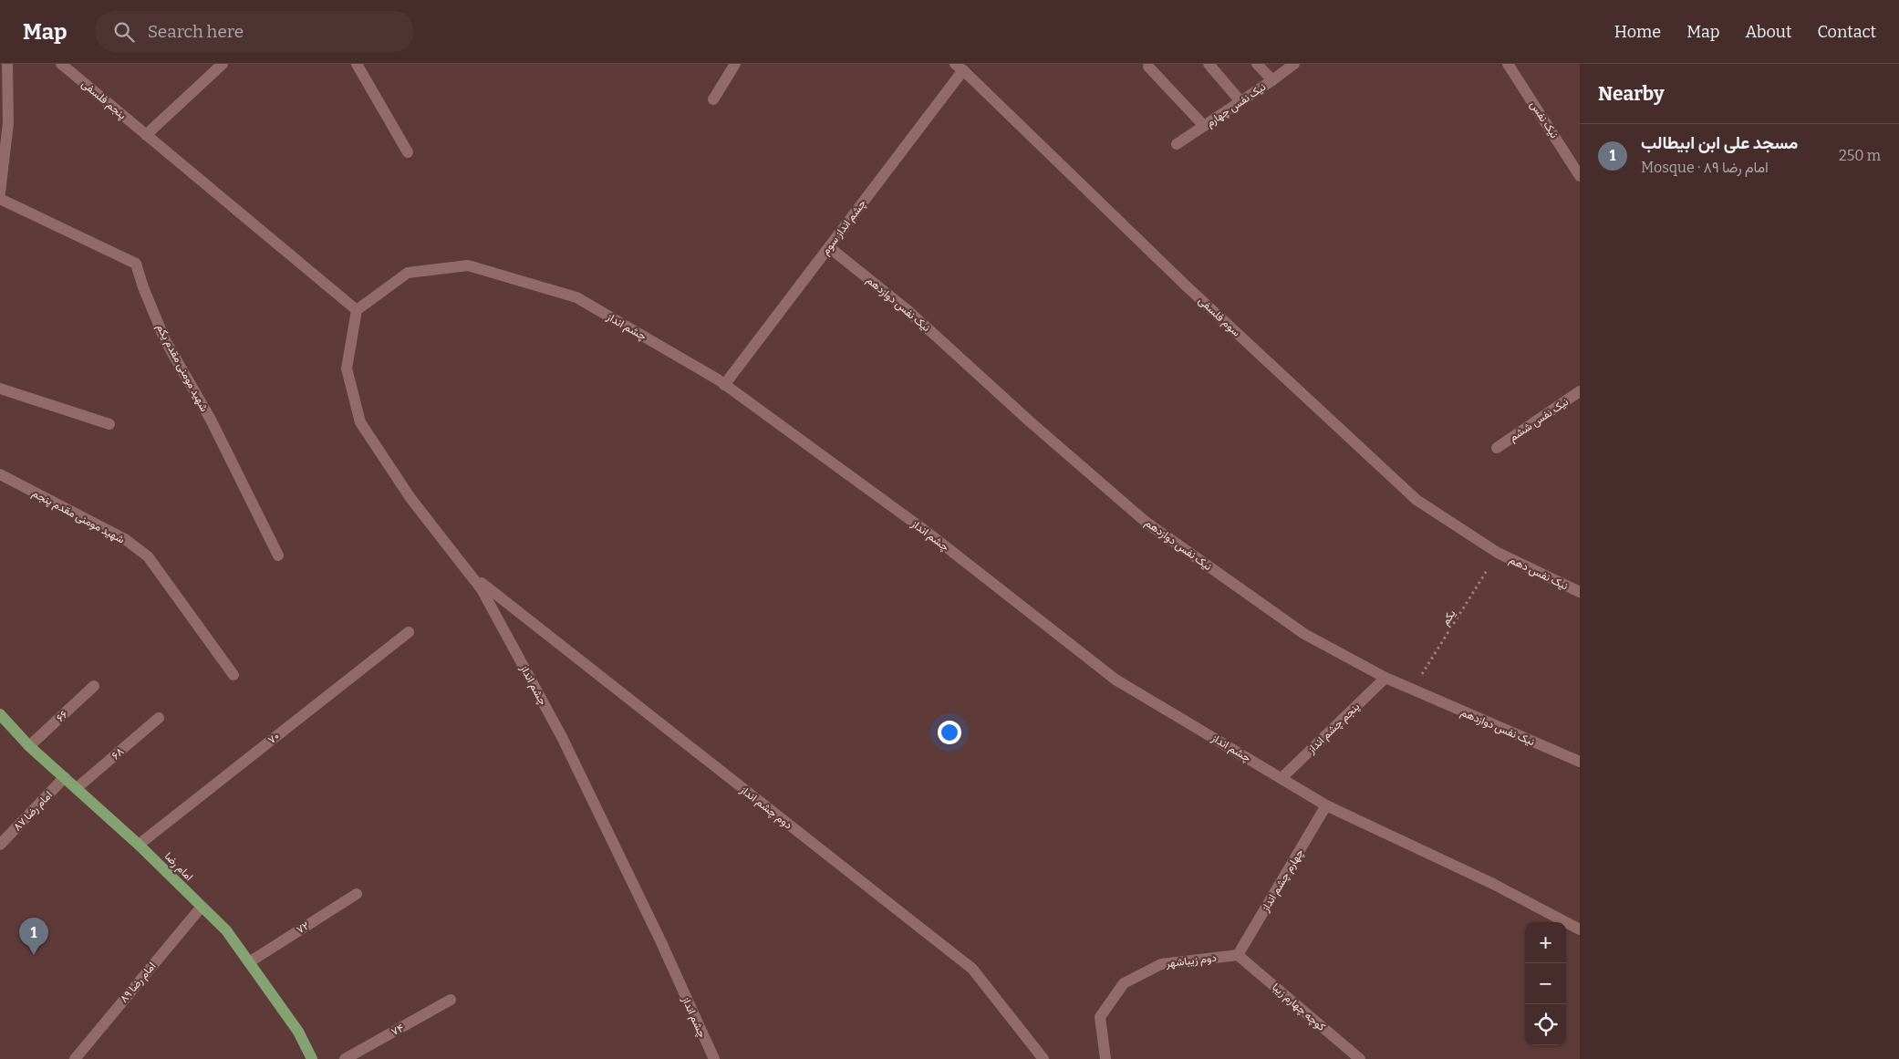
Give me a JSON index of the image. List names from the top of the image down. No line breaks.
{"streets":{"main road":["امام رضا"],"street":["پنجم فلسفی","نیک نفس چهارم","نیک نفس","چشم انداز سوم","نیک نفس دوازدهم","سوم فلسفی","چشم انداز","شهید مومنی مقدم یکم","نیک نفس ششم","شهید مومنی مقدم پنجم","نیک نفس دهم","۶۶","پنجم چشم انداز","۷۰","۶۸","دوم چشم انداز","امام رضا ۸۷","چهارم چشم انداز","۷۲","دوم زیباشهر","امام رضا ۸۹","کوچه چهارم زیبا","۷۴"],"path":["یکم"]},"crossings":[["پنجم فلسفی","چشم انداز"],["چشم انداز سوم","نیک نفس دوازدهم"],["چشم انداز سوم","سوم فلسفی"],["چشم انداز سوم","چشم انداز"],["نیک نفس دوازدهم","یکم"],["نیک نفس دوازدهم","پنجم چشم انداز"],["سوم فلسفی","نیک نفس دهم"],["سوم فلسفی","یکم"],["چشم انداز","پنجم چشم انداز"],["چشم انداز","دوم چشم انداز"],["چشم انداز","چهارم چشم انداز"],["نیک نفس دهم","یکم"],["۶۶","امام رضا"],["۷۰","امام رضا"],["۶۸","امام رضا"],["امام رضا ۸۷","امام رضا"],["امام رضا","۷۲"],["امام رضا","امام رضا ۸۹"],["چهارم چشم انداز","دوم زیباشهر"],["چهارم چشم انداز","کوچه چهارم زیبا"],["دوم زیباشهر","کوچه چهارم زیبا"]],"page":{"header":"Map","search":"Search here","nav":["Home","Map","About","Contact"],"heading":"Nearby","list":[{"mark":"1","name":"مسجد علی ابن ابیطالب","note":"Mosque · امام رضا ۸۹","value":"250 m"}],"pins":"1","map_buttons":["+","−"]}}
